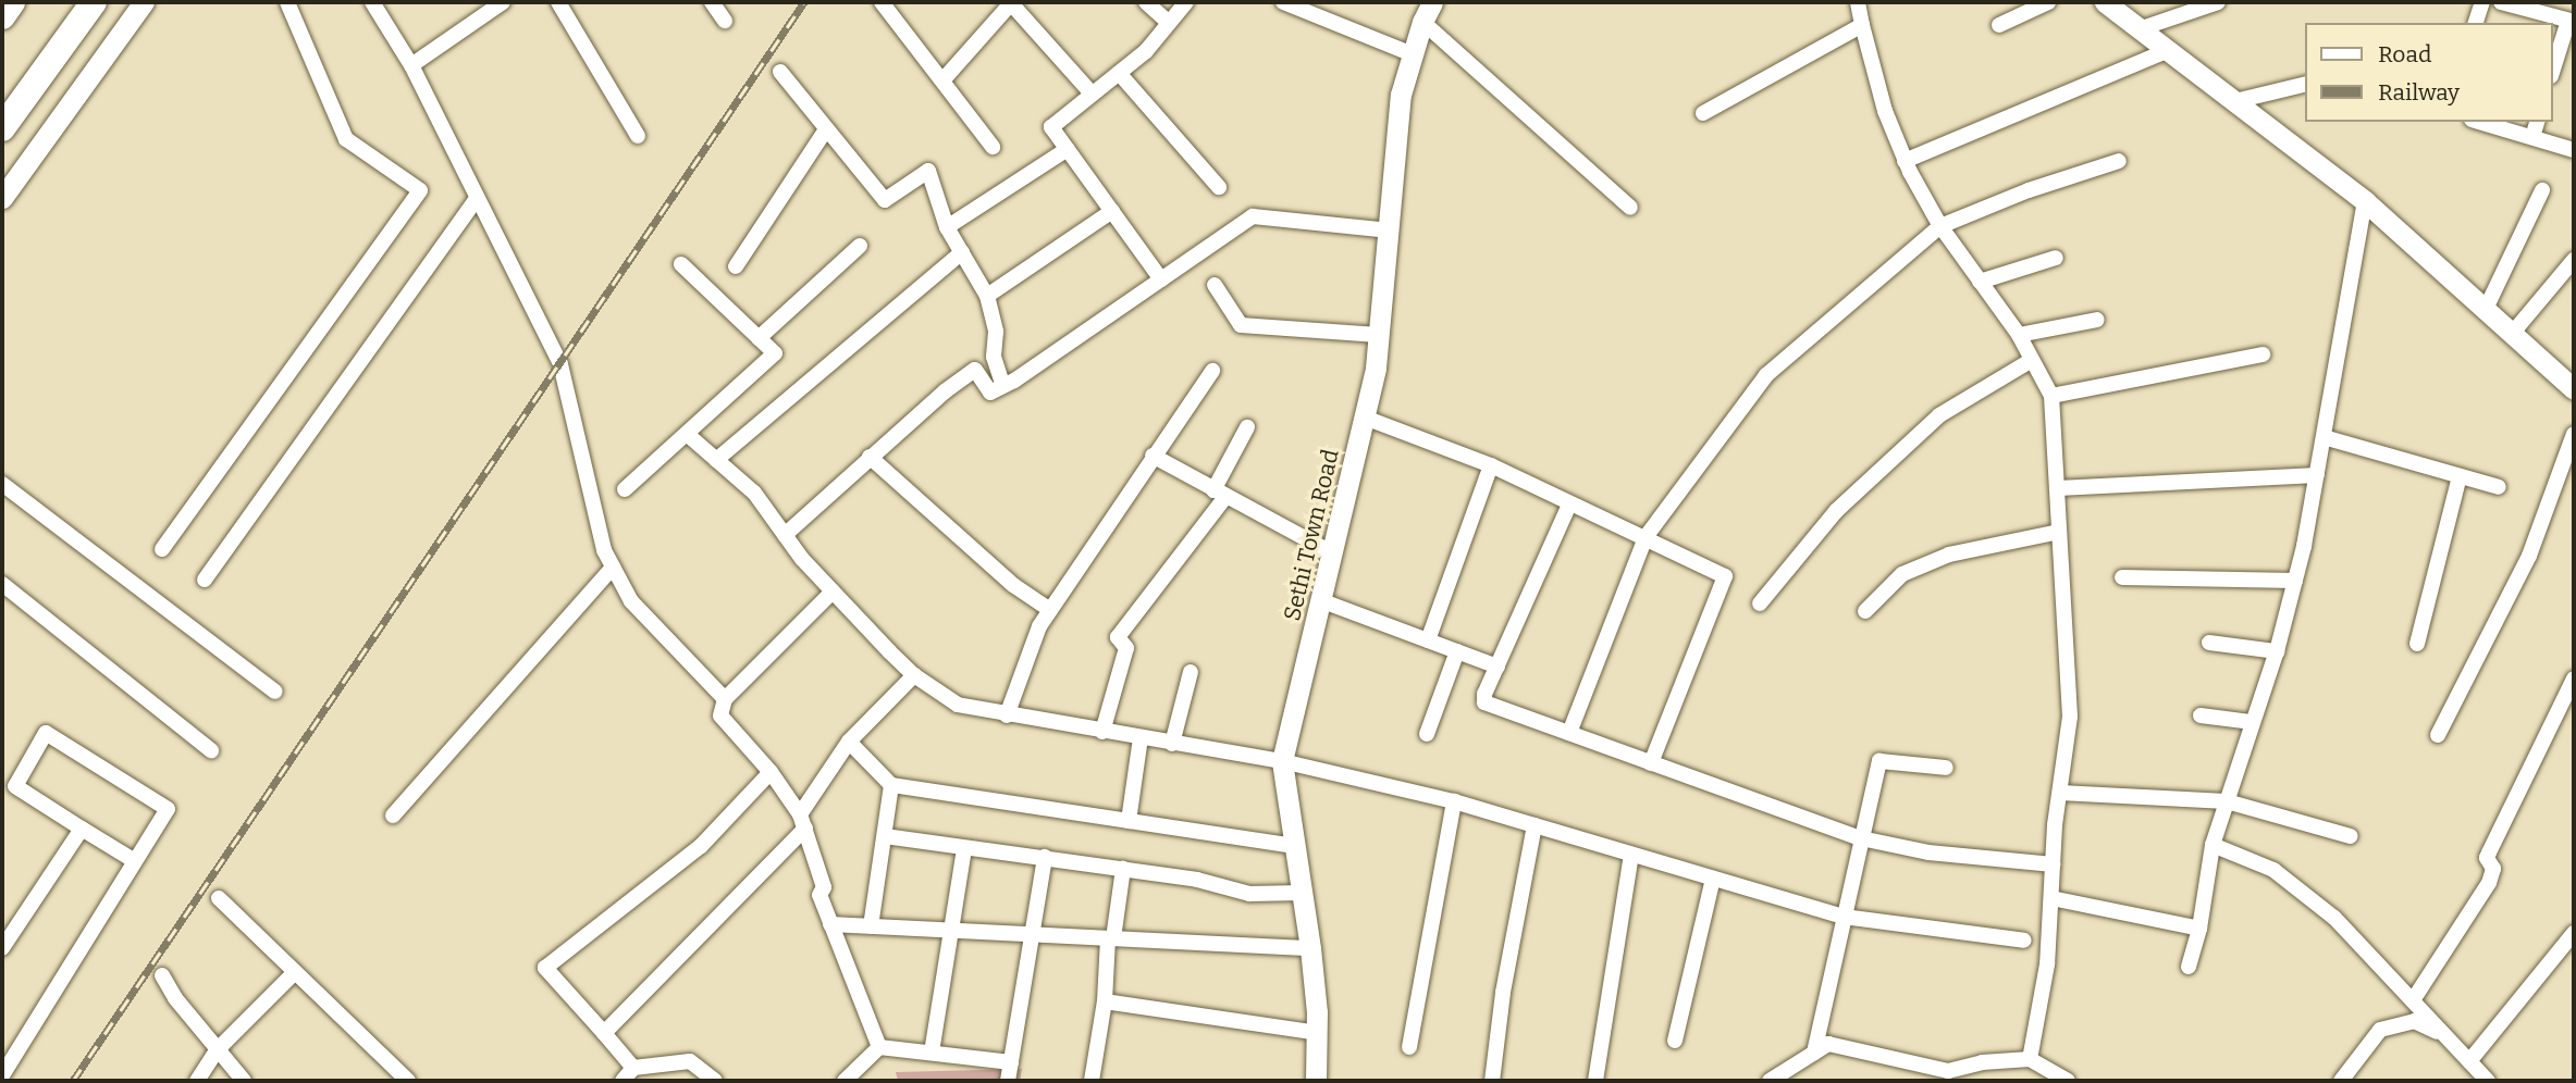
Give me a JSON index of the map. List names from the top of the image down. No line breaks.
{"streets":{"street":["Sethi Town Road"]},"legend":["Road","Railway"]}
